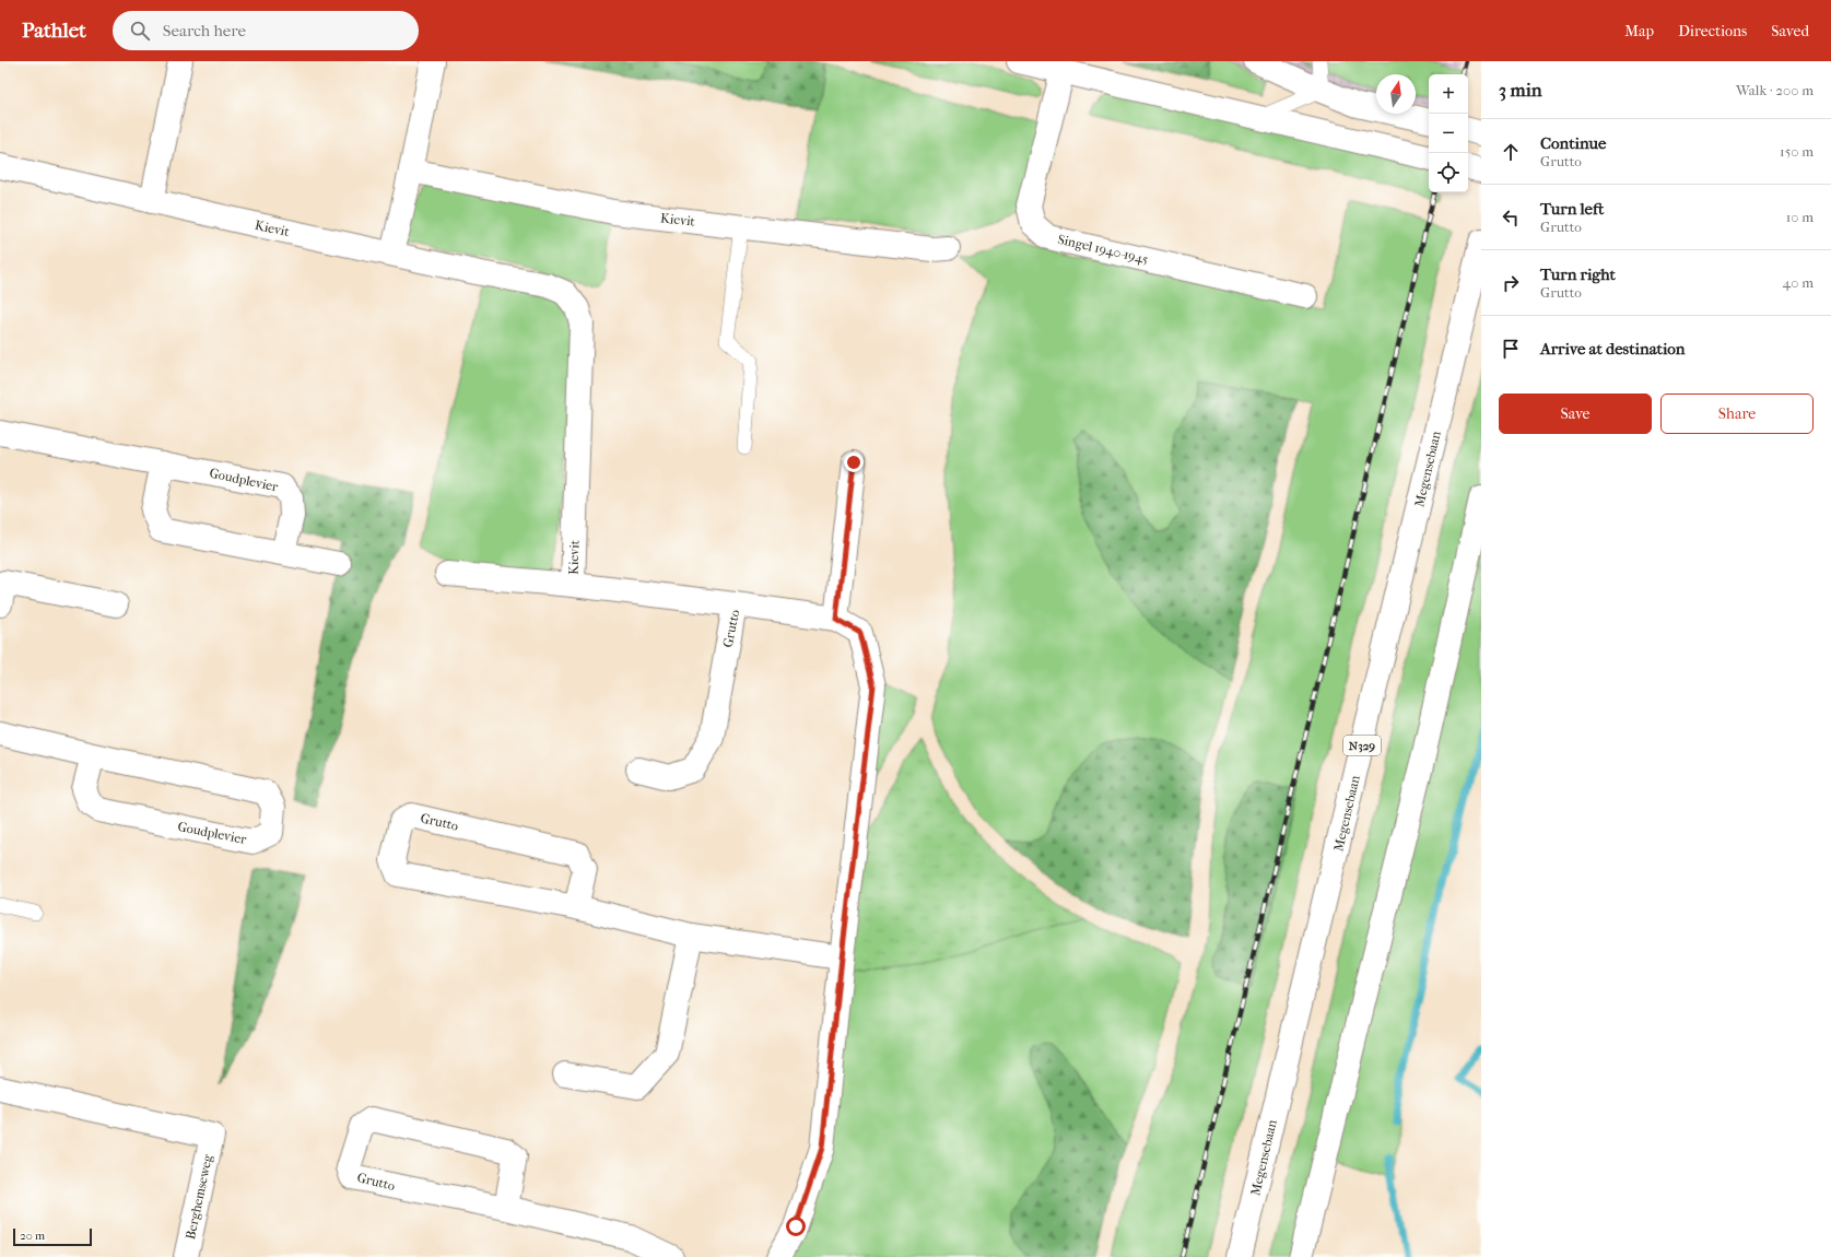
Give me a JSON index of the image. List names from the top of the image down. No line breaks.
{"streets":{"street":["Kievit","Singel 1940-1945","Megensebaan","Goudplevier","Grutto","N329","Berghemseweg"]},"crossings":[["Kievit","Grutto"]],"scale_bar":"20 m","north":"top","page":{"header":"Pathlet","search":"Search here","nav":["Map","Directions","Saved"],"heading":["3 min","Walk · 200 m"],"map_buttons":["+","−"],"list":[["Continue","Grutto","150 m"],["Turn left","Grutto","10 m"],["Turn right","Grutto","40 m"],"Arrive at destination"],"buttons":["Save","Share"],"scale":"20 m"}}
